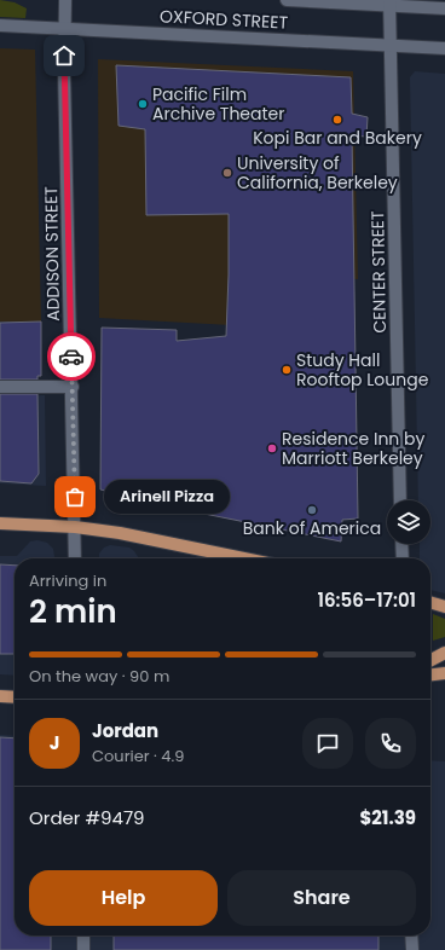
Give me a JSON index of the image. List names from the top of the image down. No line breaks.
{"streets":{"street":["OXFORD STREET","ADDISON STREET","CENTER STREET"]},"crossings":[["OXFORD STREET","ADDISON STREET"],["OXFORD STREET","CENTER STREET"]],"places":["Pacific Film Archive Theater","Kopi Bar and Bakery","University of California, Berkeley","Study Hall Rooftop Lounge","Residence Inn by Marriott Berkeley","Arinell Pizza","Bank of America"],"page":{"bubble":"Arinell Pizza","heading":["2 min","Arriving in","16:56–17:01"],"panel":["Jordan","Courier · 4.9","Order #9479","$21.39"],"bar":"On the way · 90 m","round":"J","buttons":["Help","Share"]}}
